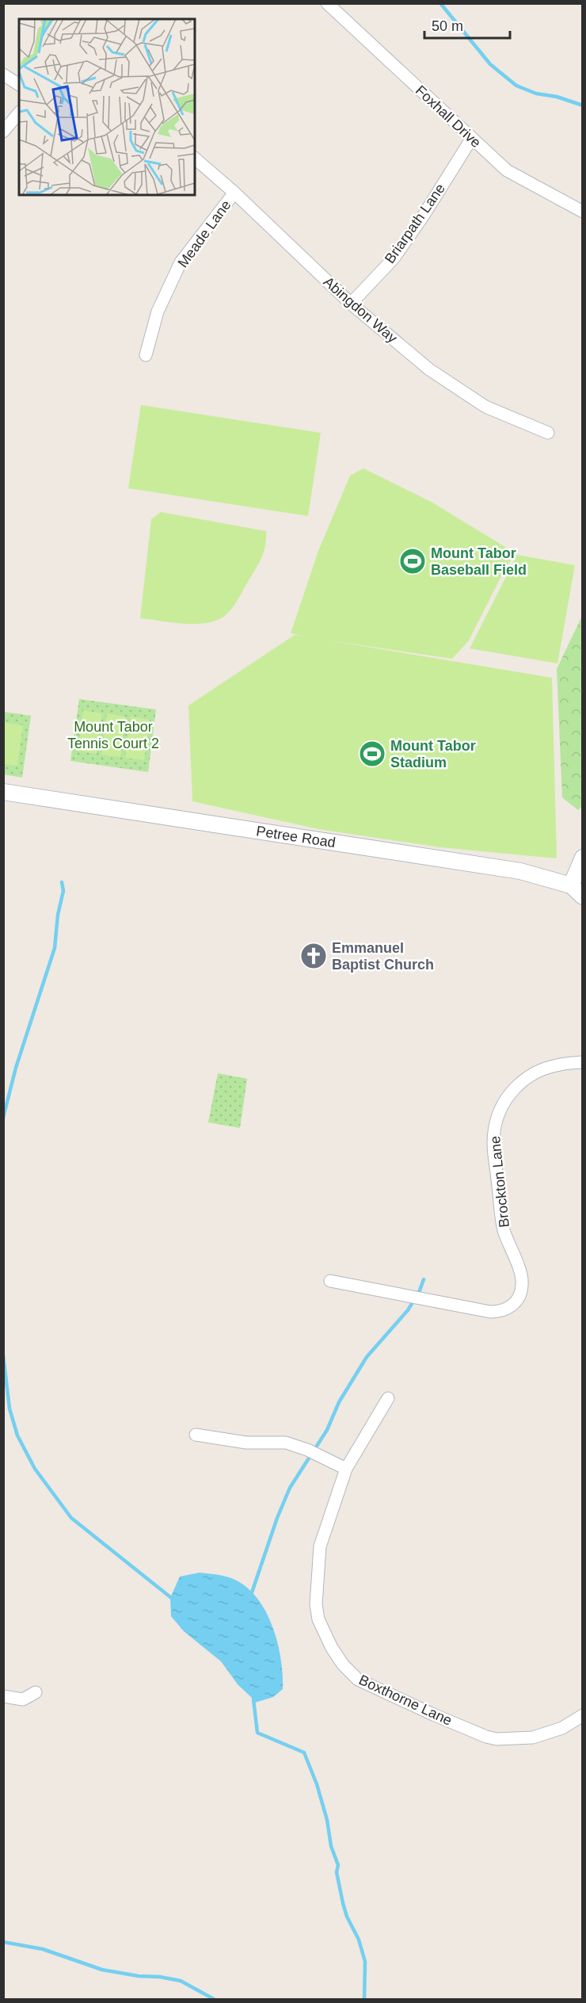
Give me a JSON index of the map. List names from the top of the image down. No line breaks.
{"streets":{"street":["Foxhall Drive","Briarpath Lane","Meade Lane","Abingdon Way","Petree Road","Brockton Lane","Boxthorne Lane"]},"crossings":[["Foxhall Drive","Briarpath Lane"],["Briarpath Lane","Abingdon Way"],["Meade Lane","Abingdon Way"]],"parks":["Mount Tabor Tennis Court 2"],"places":{"sports":["Mount Tabor Baseball Field","Mount Tabor Stadium"],"church":["Emmanuel Baptist Church"]},"scale_bar":"50 m"}
